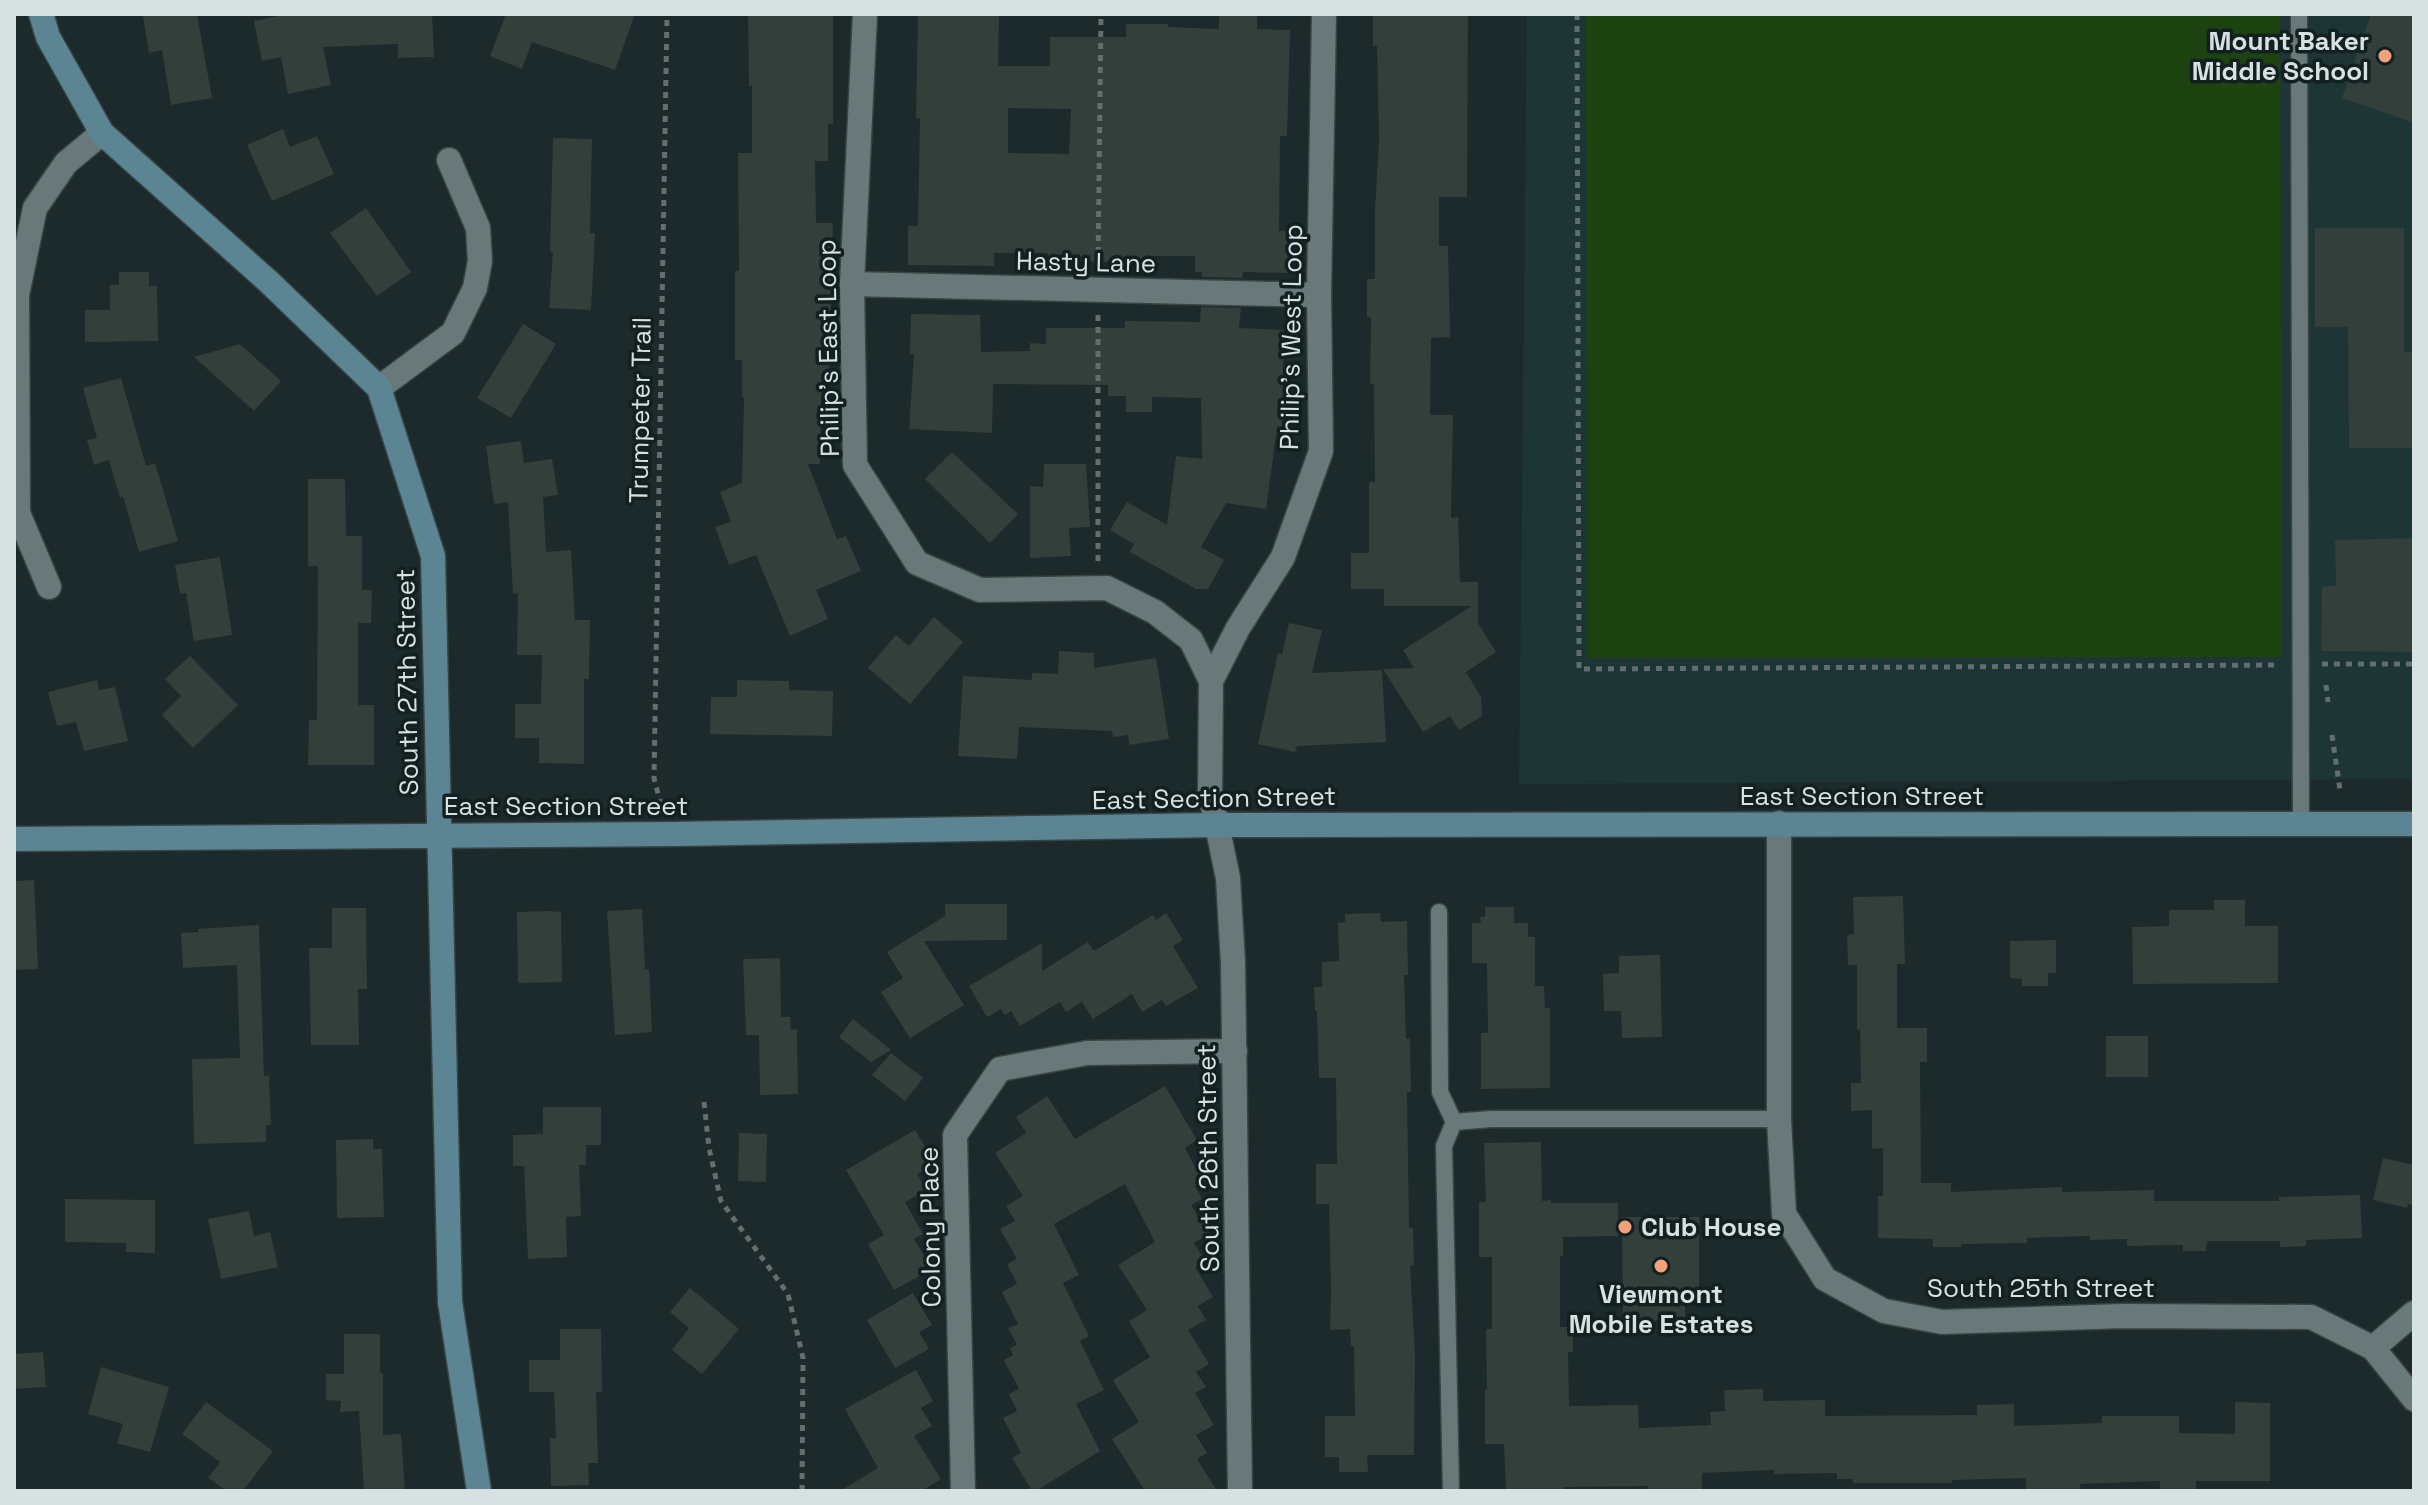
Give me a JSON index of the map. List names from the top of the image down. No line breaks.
{"streets":{"street":["Hasty Lane","Philip's West Loop","Philip's East Loop","South 27th Street","East Section Street","South 26th Street","Colony Place","South 25th Street"],"path":["Trumpeter Trail"]},"crossings":[["Hasty Lane","Philip's West Loop"],["Hasty Lane","Philip's East Loop"],["Philip's West Loop","Philip's East Loop"],["Philip's West Loop","East Section Street"],["Philip's West Loop","South 26th Street"],["South 27th Street","East Section Street"],["East Section Street","South 26th Street"],["East Section Street","South 25th Street"],["South 26th Street","Colony Place"]],"places":["Mount Baker Middle School","Club House","Viewmont Mobile Estates"]}
